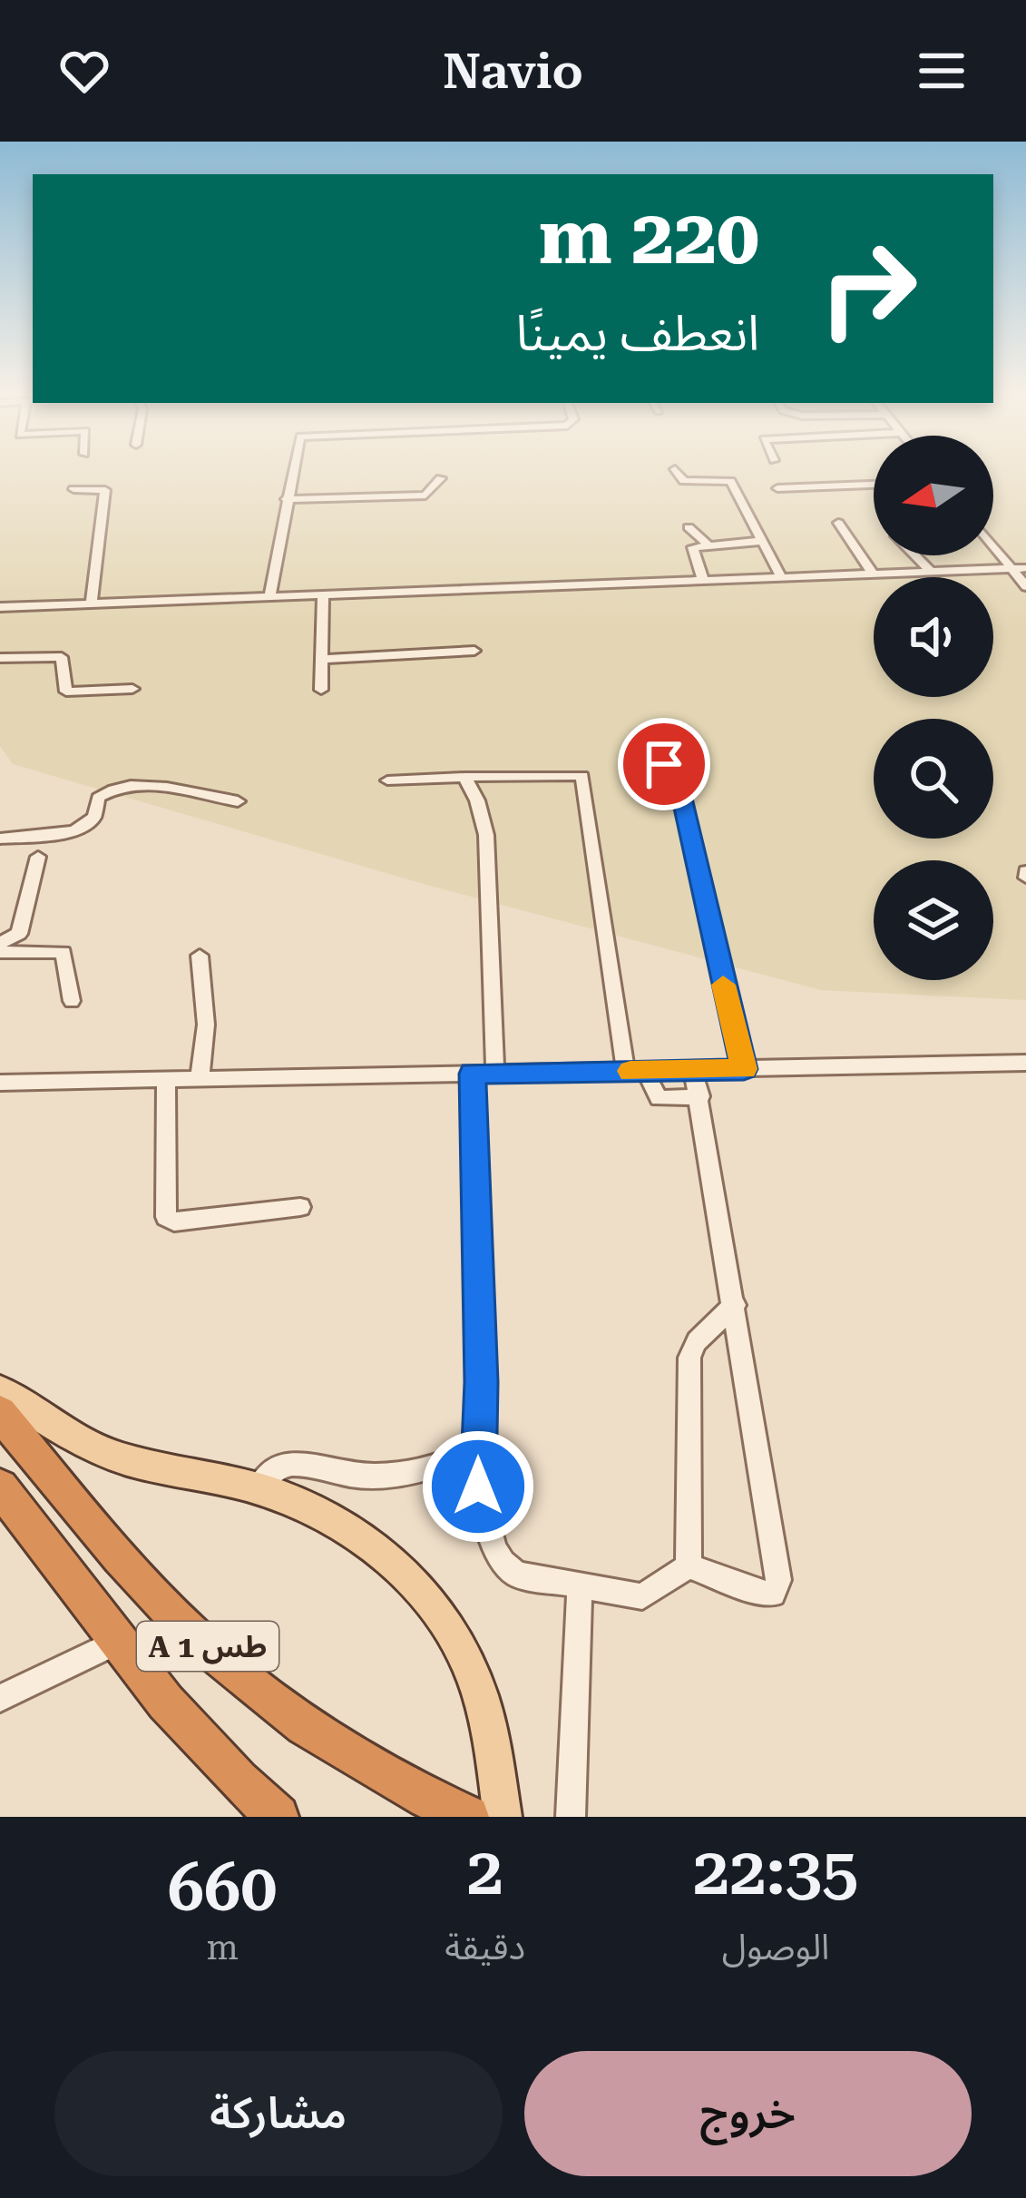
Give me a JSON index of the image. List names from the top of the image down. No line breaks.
{"streets":{"highway":["A 1 طس"]},"north":"left","page":{"header":"Navio","turn":["220 m","انعطف يمينًا"],"eta":["22:35","الوصول","2","دقيقة","660","m"],"buttons":["خروج","مشاركة"]}}
